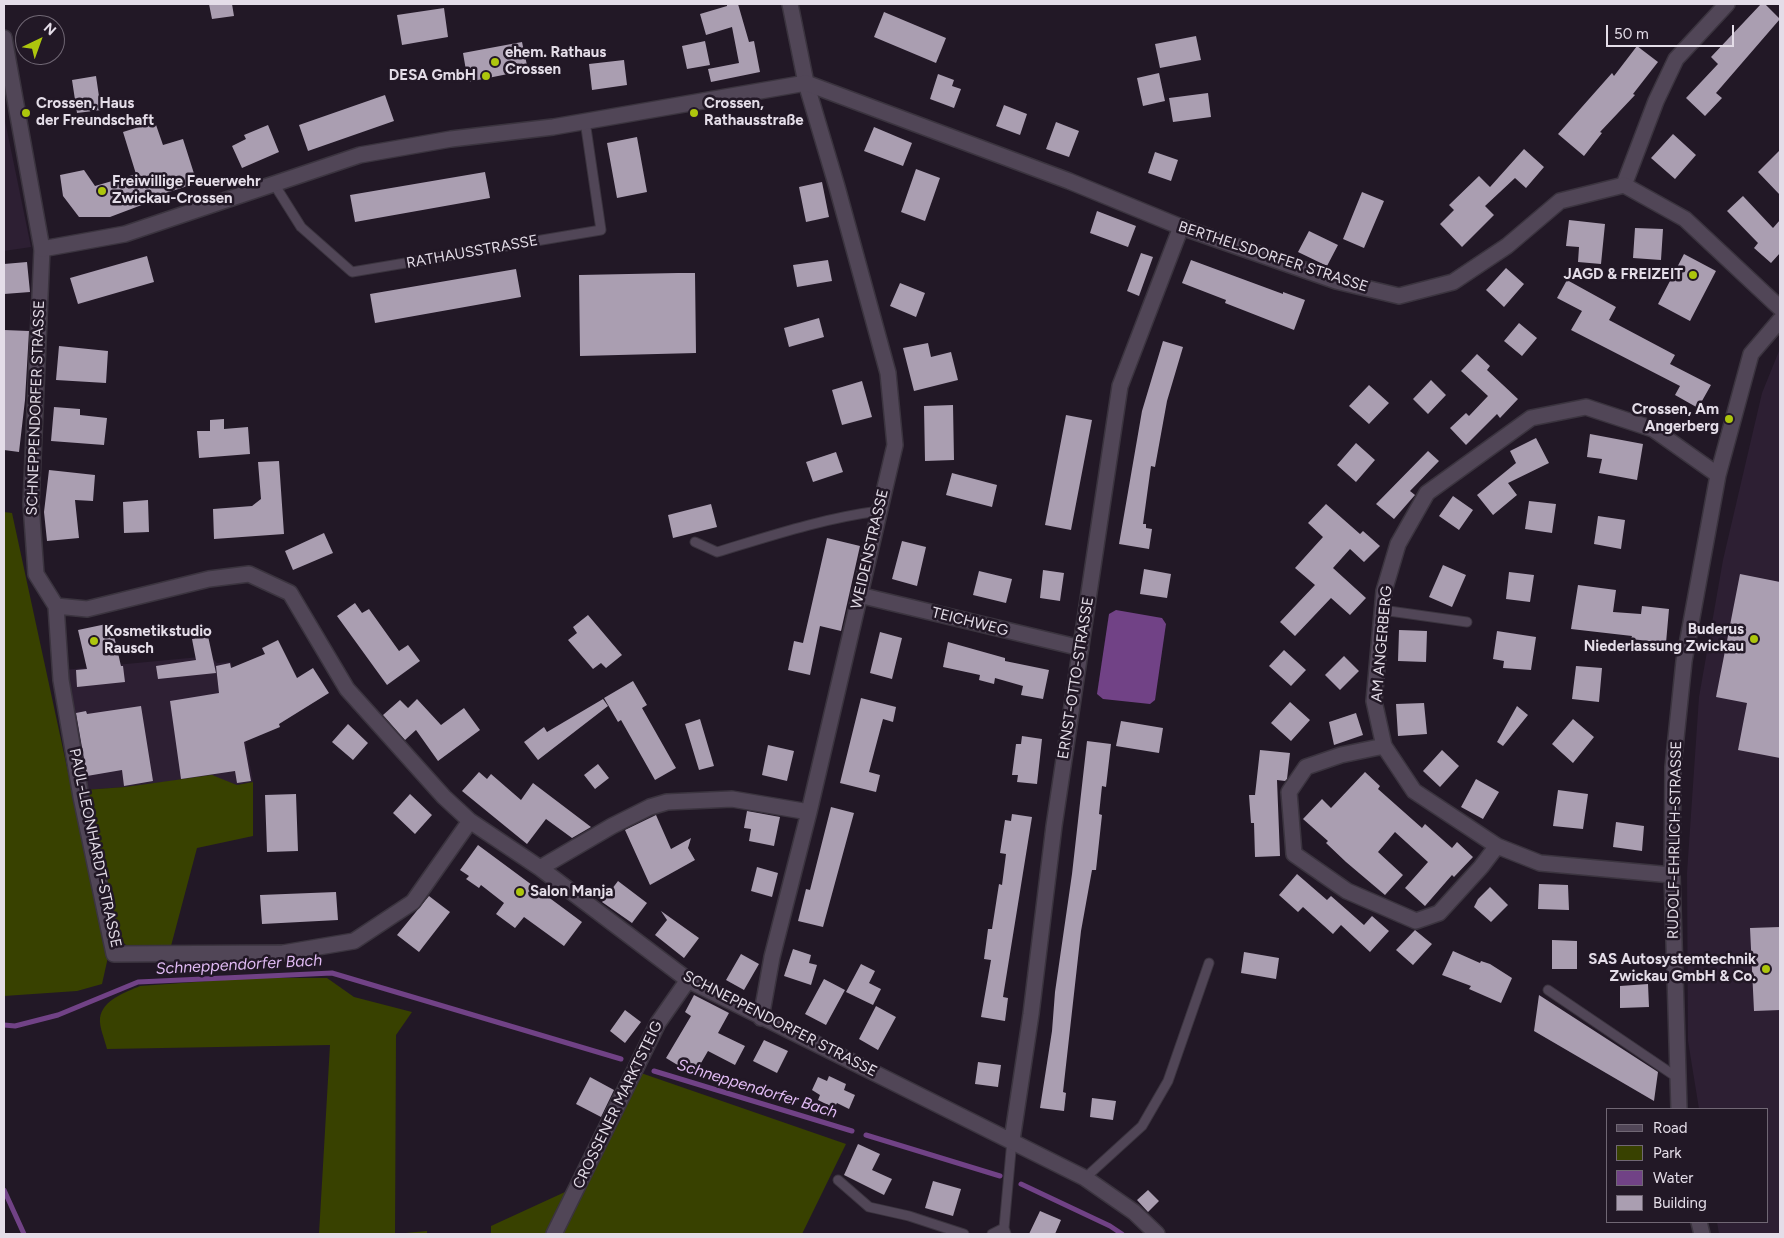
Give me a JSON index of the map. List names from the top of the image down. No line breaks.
{"streets":{"street":["BERTHELSDORFER STRASSE","SCHNEPPENDORFER STRASSE","WEIDENSTRASSE","TEICHWEG","AM ANGERBERG","ERNST-OTTO-STRASSE","RUDOLF-EHRLICH-STRASSE","PAUL-LEONHARDT-STRASSE","CROSSENER MARKTSTEIG"],"lane":["RATHAUSSTRASSE"]},"crossings":[["BERTHELSDORFER STRASSE","WEIDENSTRASSE"],["BERTHELSDORFER STRASSE","ERNST-OTTO-STRASSE"],["SCHNEPPENDORFER STRASSE","WEIDENSTRASSE"],["SCHNEPPENDORFER STRASSE","ERNST-OTTO-STRASSE"],["SCHNEPPENDORFER STRASSE","PAUL-LEONHARDT-STRASSE"],["SCHNEPPENDORFER STRASSE","CROSSENER MARKTSTEIG"],["WEIDENSTRASSE","TEICHWEG"],["TEICHWEG","ERNST-OTTO-STRASSE"],["AM ANGERBERG","RUDOLF-EHRLICH-STRASSE"]],"water":["Schneppendorfer Bach"],"places":["ehem. Rathaus Crossen","DESA GmbH","Crossen, Haus der Freundschaft","Crossen, Rathausstraße","Freiwillige Feuerwehr Zwickau-Crossen","JAGD & FREIZEIT","Crossen, Am Angerberg","Buderus Niederlassung Zwickau","Kosmetikstudio Rausch","Salon Manja","SAS Autosystemtechnik Zwickau GmbH & Co."],"legend":["Road","Park","Water","Building"],"scale_bar":"50 m","north":"top right"}
